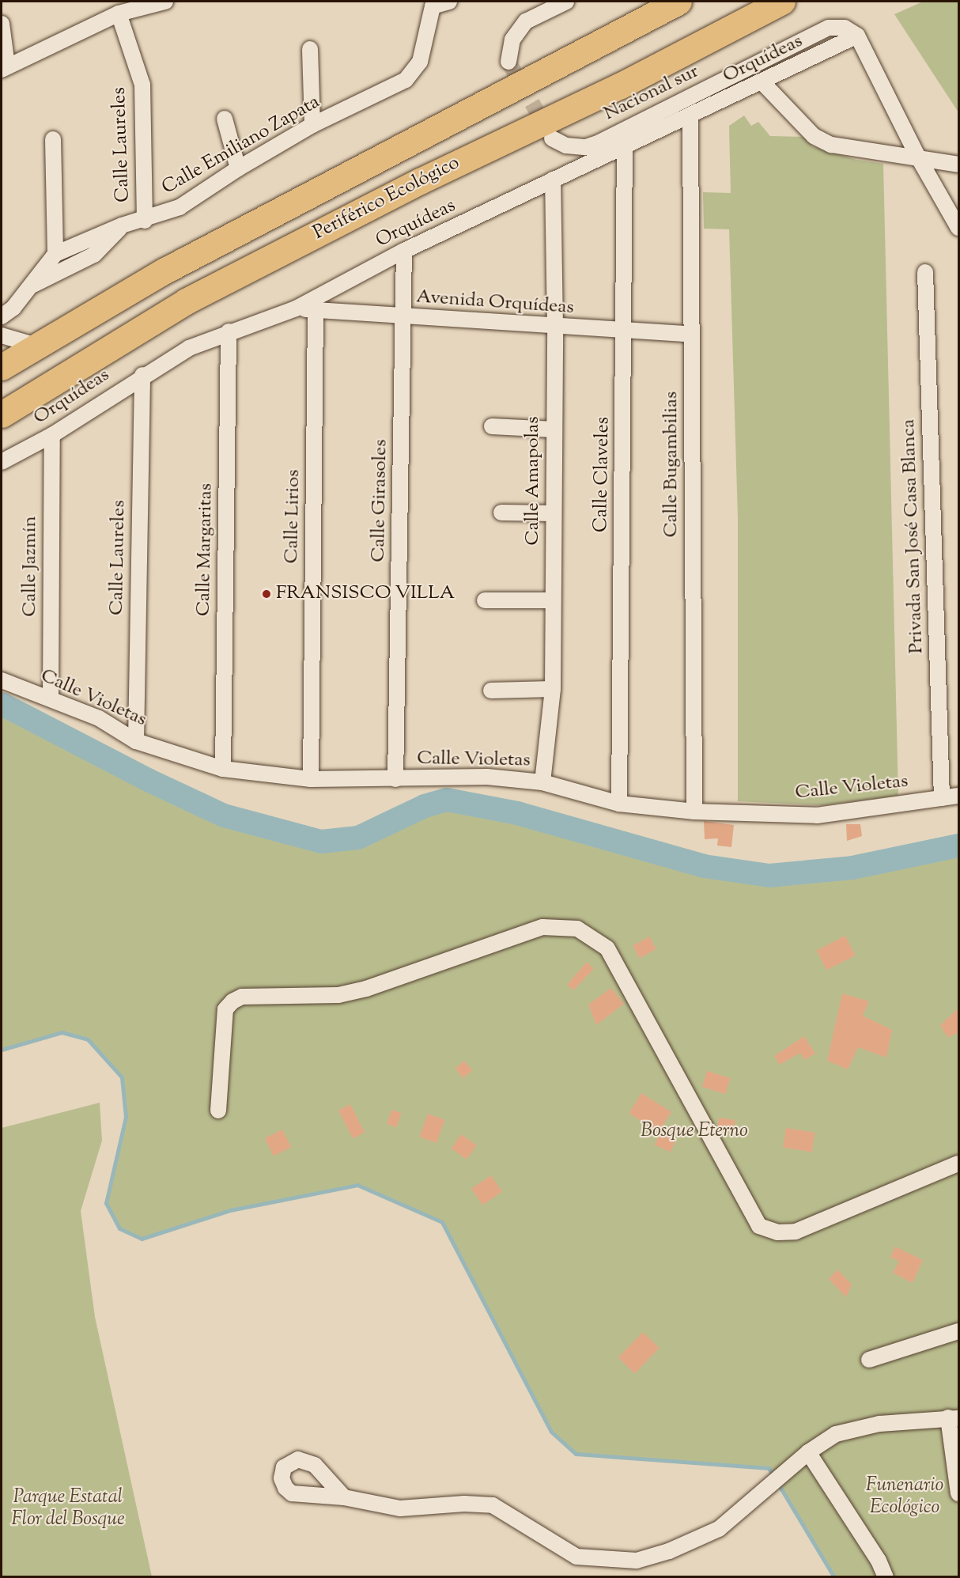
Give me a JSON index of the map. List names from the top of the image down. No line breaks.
{"streets":{"highway":["Periférico Ecológico"],"street":["Orquídeas","Nacional sur","Calle Laureles","Calle Emiliano Zapata","Avenida Orquídeas","Calle Bugambilias","Calle Claveles","Calle Amapolas","Calle Girasoles","Calle Lirios","Privada San José Casa Blanca","Calle Margaritas","Calle Jazmín","Calle Violetas"]},"crossings":[["Orquídeas","Nacional sur"],["Orquídeas","Calle Laureles"],["Orquídeas","Avenida Orquídeas"],["Orquídeas","Calle Bugambilias"],["Orquídeas","Calle Claveles"],["Orquídeas","Calle Amapolas"],["Orquídeas","Calle Girasoles"],["Orquídeas","Calle Margaritas"],["Orquídeas","Calle Jazmín"],["Calle Laureles","Calle Emiliano Zapata"],["Calle Laureles","Calle Violetas"],["Avenida Orquídeas","Calle Bugambilias"],["Avenida Orquídeas","Calle Claveles"],["Avenida Orquídeas","Calle Amapolas"],["Avenida Orquídeas","Calle Girasoles"],["Avenida Orquídeas","Calle Lirios"],["Calle Bugambilias","Calle Violetas"],["Calle Claveles","Calle Violetas"],["Calle Amapolas","Calle Violetas"],["Calle Girasoles","Calle Violetas"],["Calle Lirios","Calle Violetas"],["Privada San José Casa Blanca","Calle Violetas"],["Calle Margaritas","Calle Violetas"],["Calle Jazmín","Calle Violetas"]],"parks":["Bosque Eterno","Funenario Ecológico","Parque Estatal Flor del Bosque"],"places":["FRANSISCO VILLA"]}
